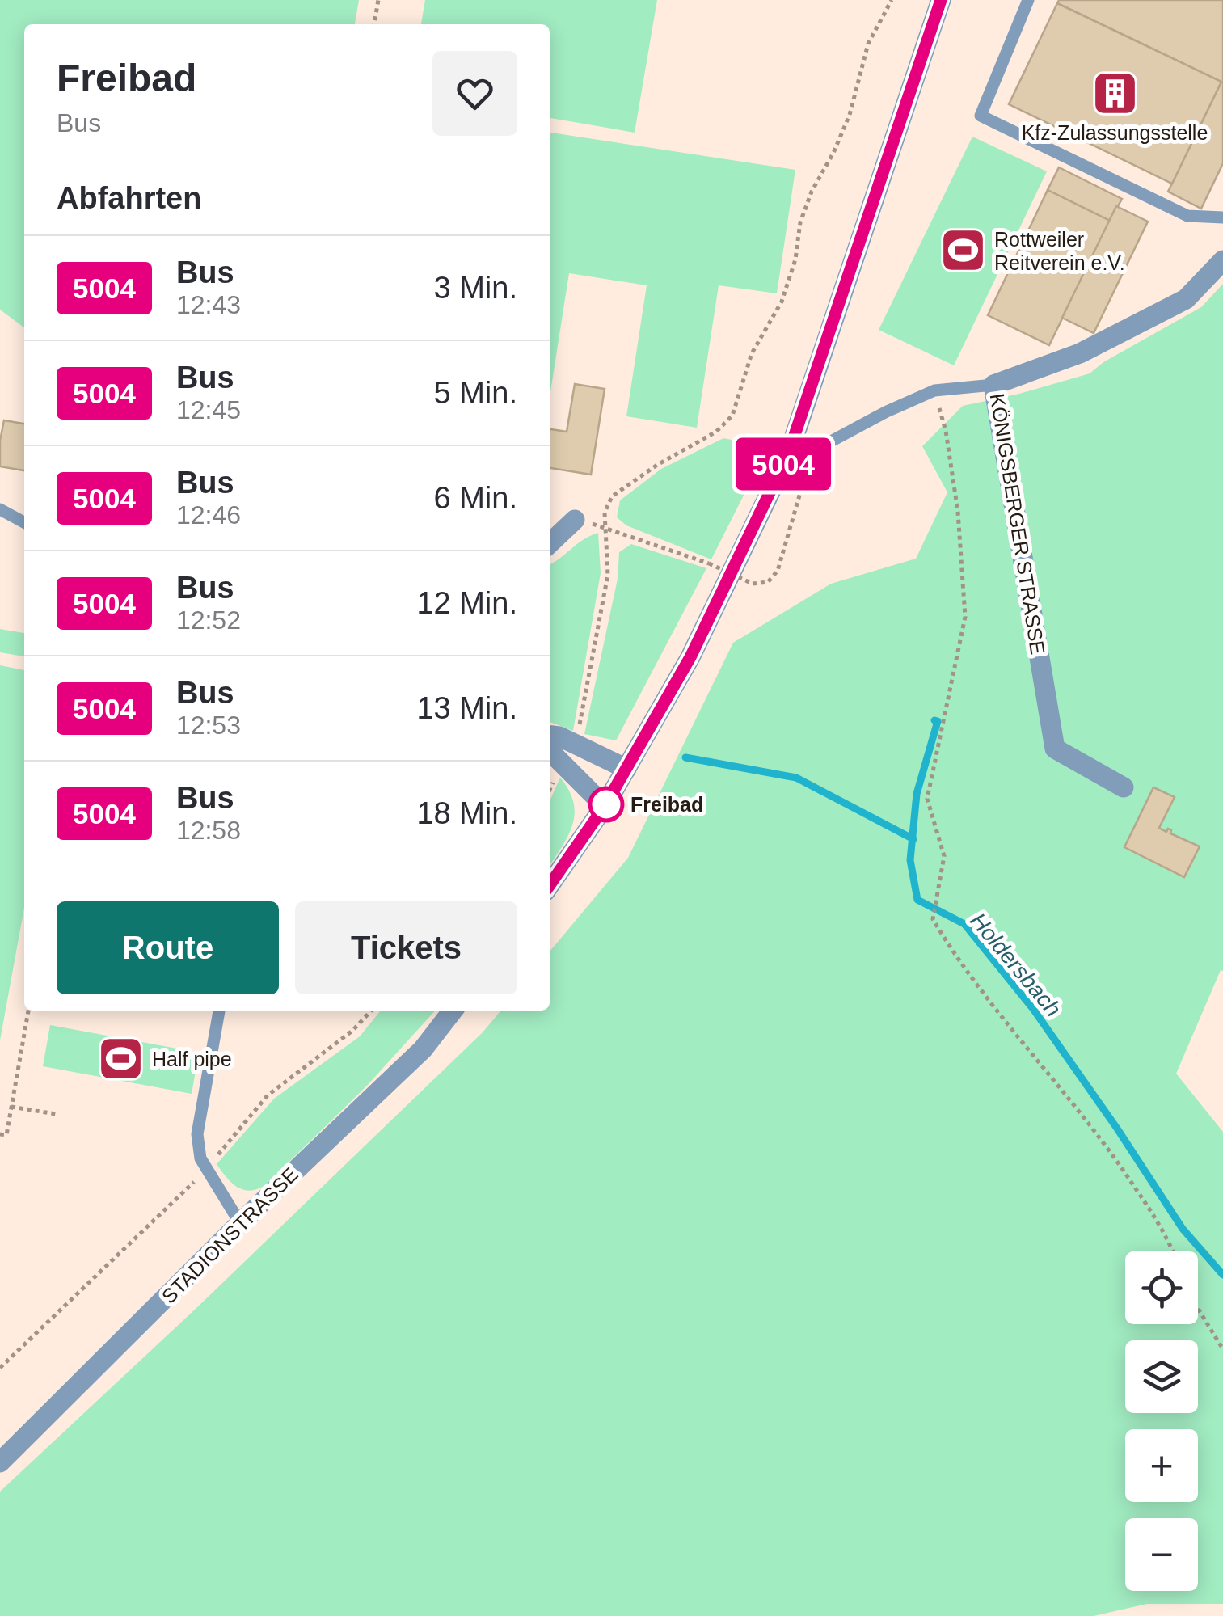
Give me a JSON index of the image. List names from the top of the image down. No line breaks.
{"streets":{"street":["KÖNIGSBERGER STRASSE","STADIONSTRASSE"]},"water":["Holdersbach"],"places":{"building":["Kfz-Zulassungsstelle"],"sports":["Rottweiler Reitverein e.V.","Half pipe"],"other":["Freibad"]},"lines":["bus line 5004"],"page":{"on_map":"5004","heading":[["Freibad","Bus"],"Abfahrten"],"list":[{"mark":"5004","name":"Bus","note":"12:43","value":"3 Min."},{"mark":"5004","name":"Bus","note":"12:45","value":"5 Min."},{"mark":"5004","name":"Bus","note":"12:46","value":"6 Min."},{"mark":"5004","name":"Bus","note":"12:52","value":"12 Min."},{"mark":"5004","name":"Bus","note":"12:53","value":"13 Min."},{"mark":"5004","name":"Bus","note":"12:58","value":"18 Min."}],"buttons":["Route","Tickets"],"map_buttons":["+","−"]}}
